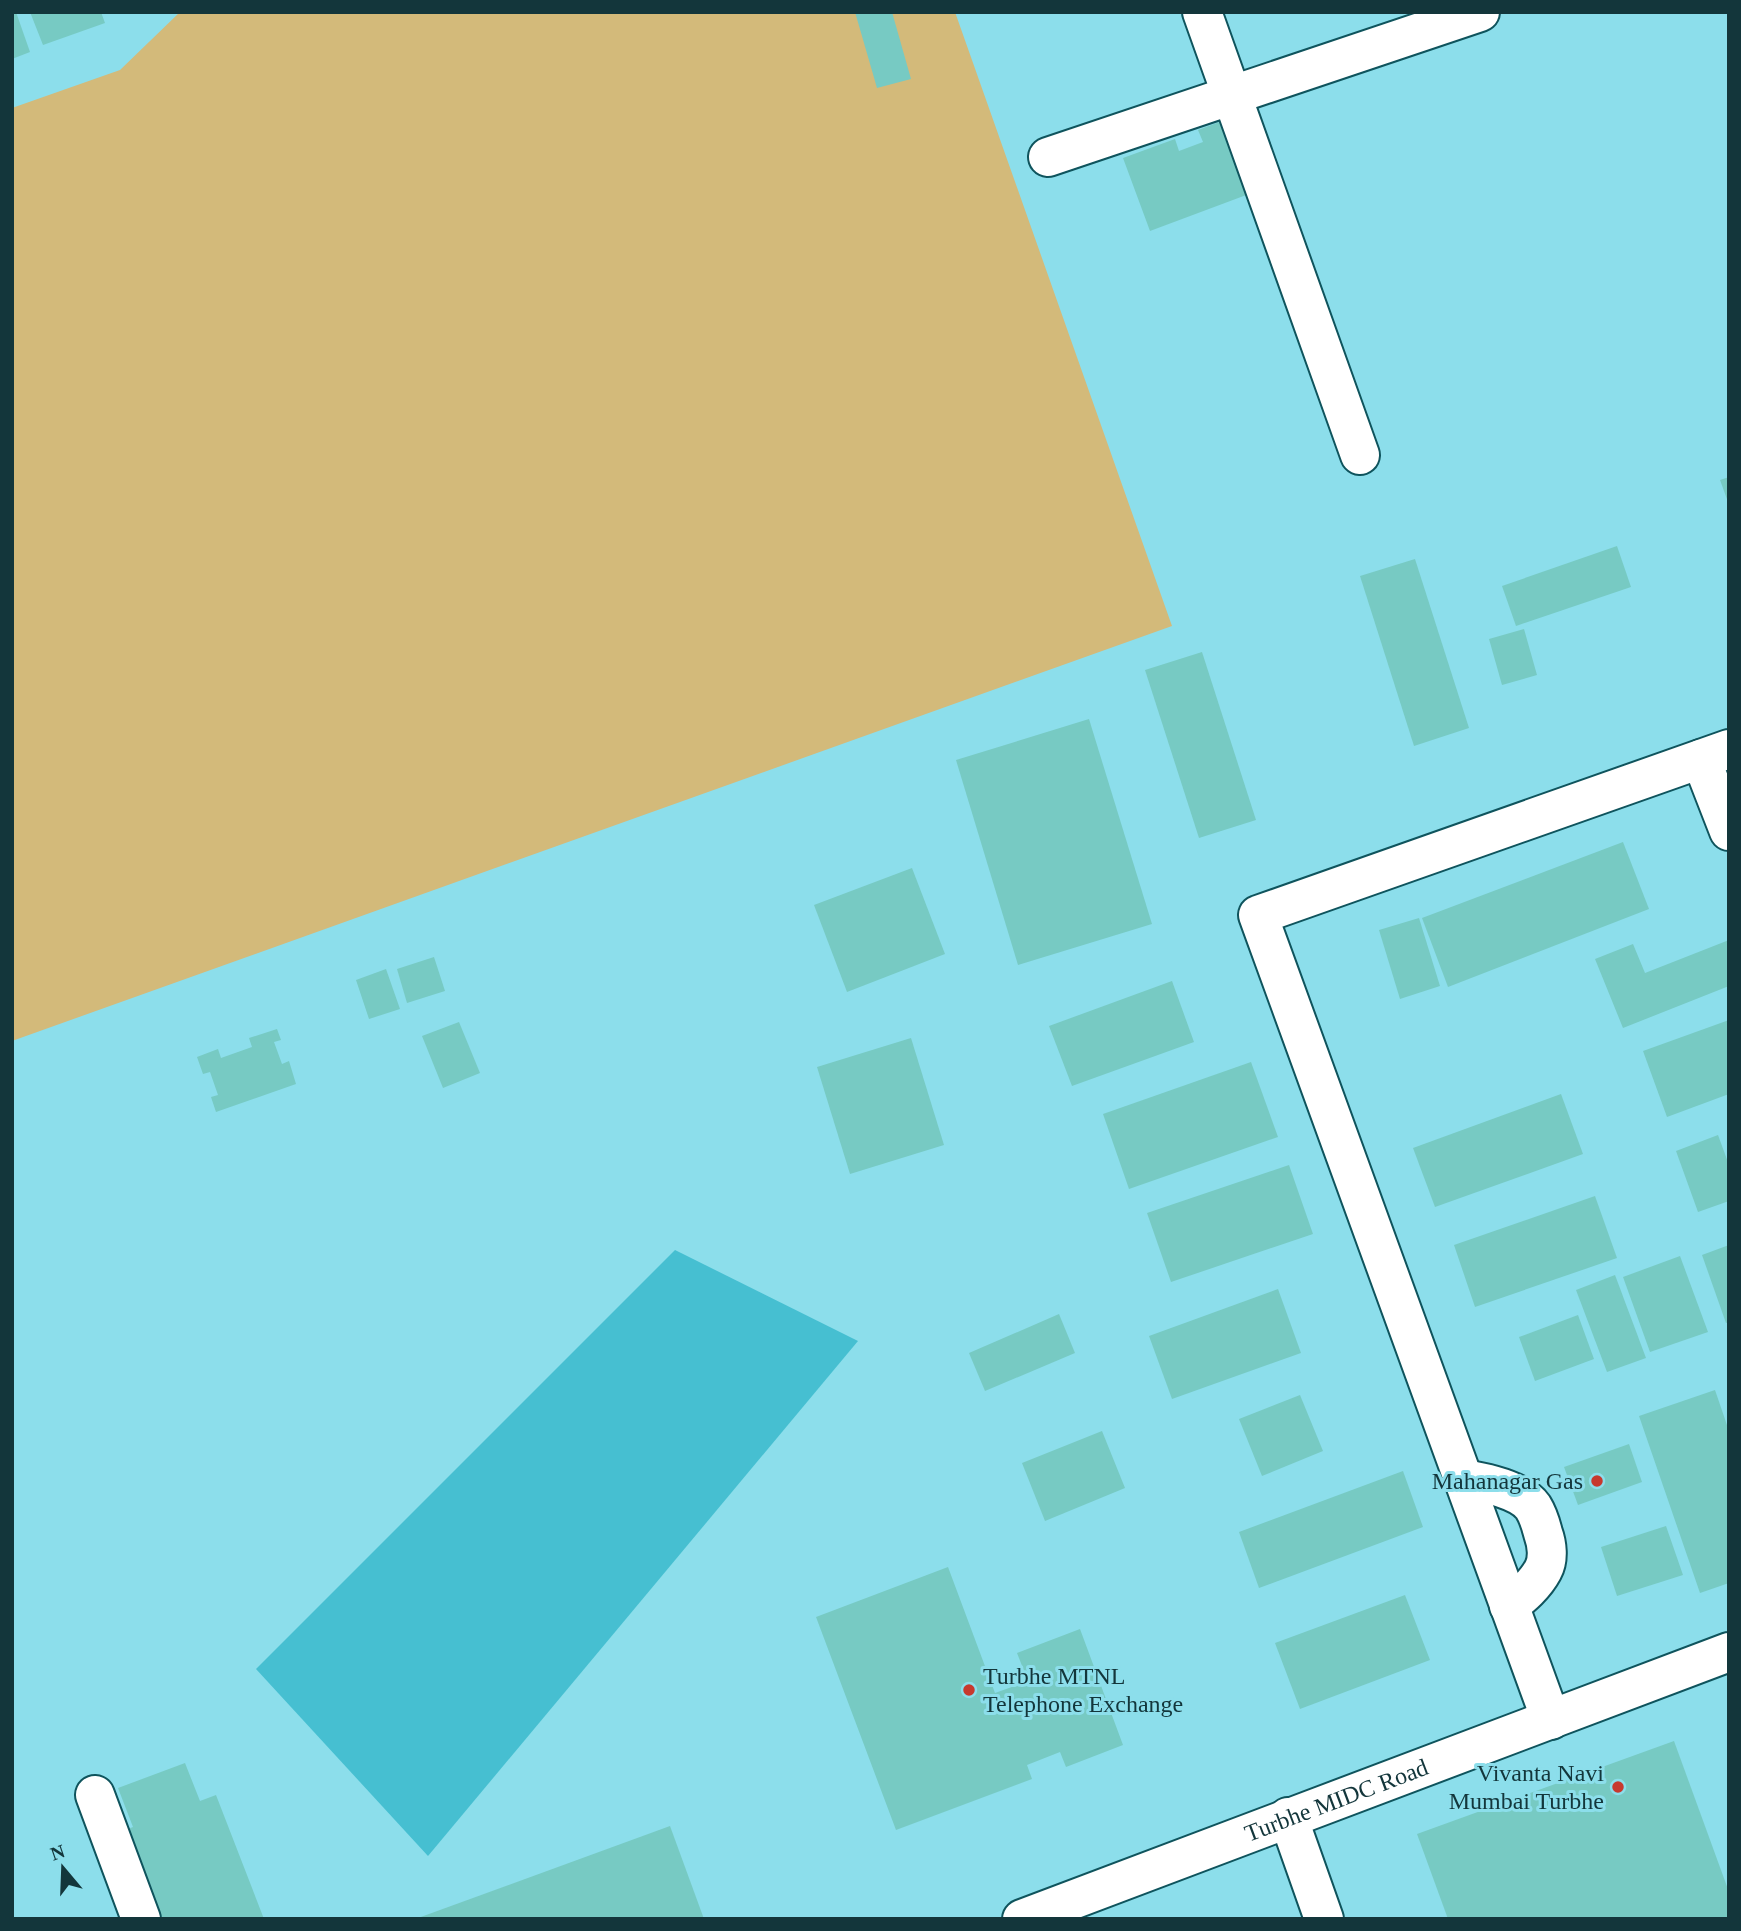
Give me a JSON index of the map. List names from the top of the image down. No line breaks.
{"streets":{"street":["Turbhe MIDC Road"]},"places":["Mahanagar Gas","Turbhe MTNL Telephone Exchange","Vivanta Navi Mumbai Turbhe"],"north":"top"}
